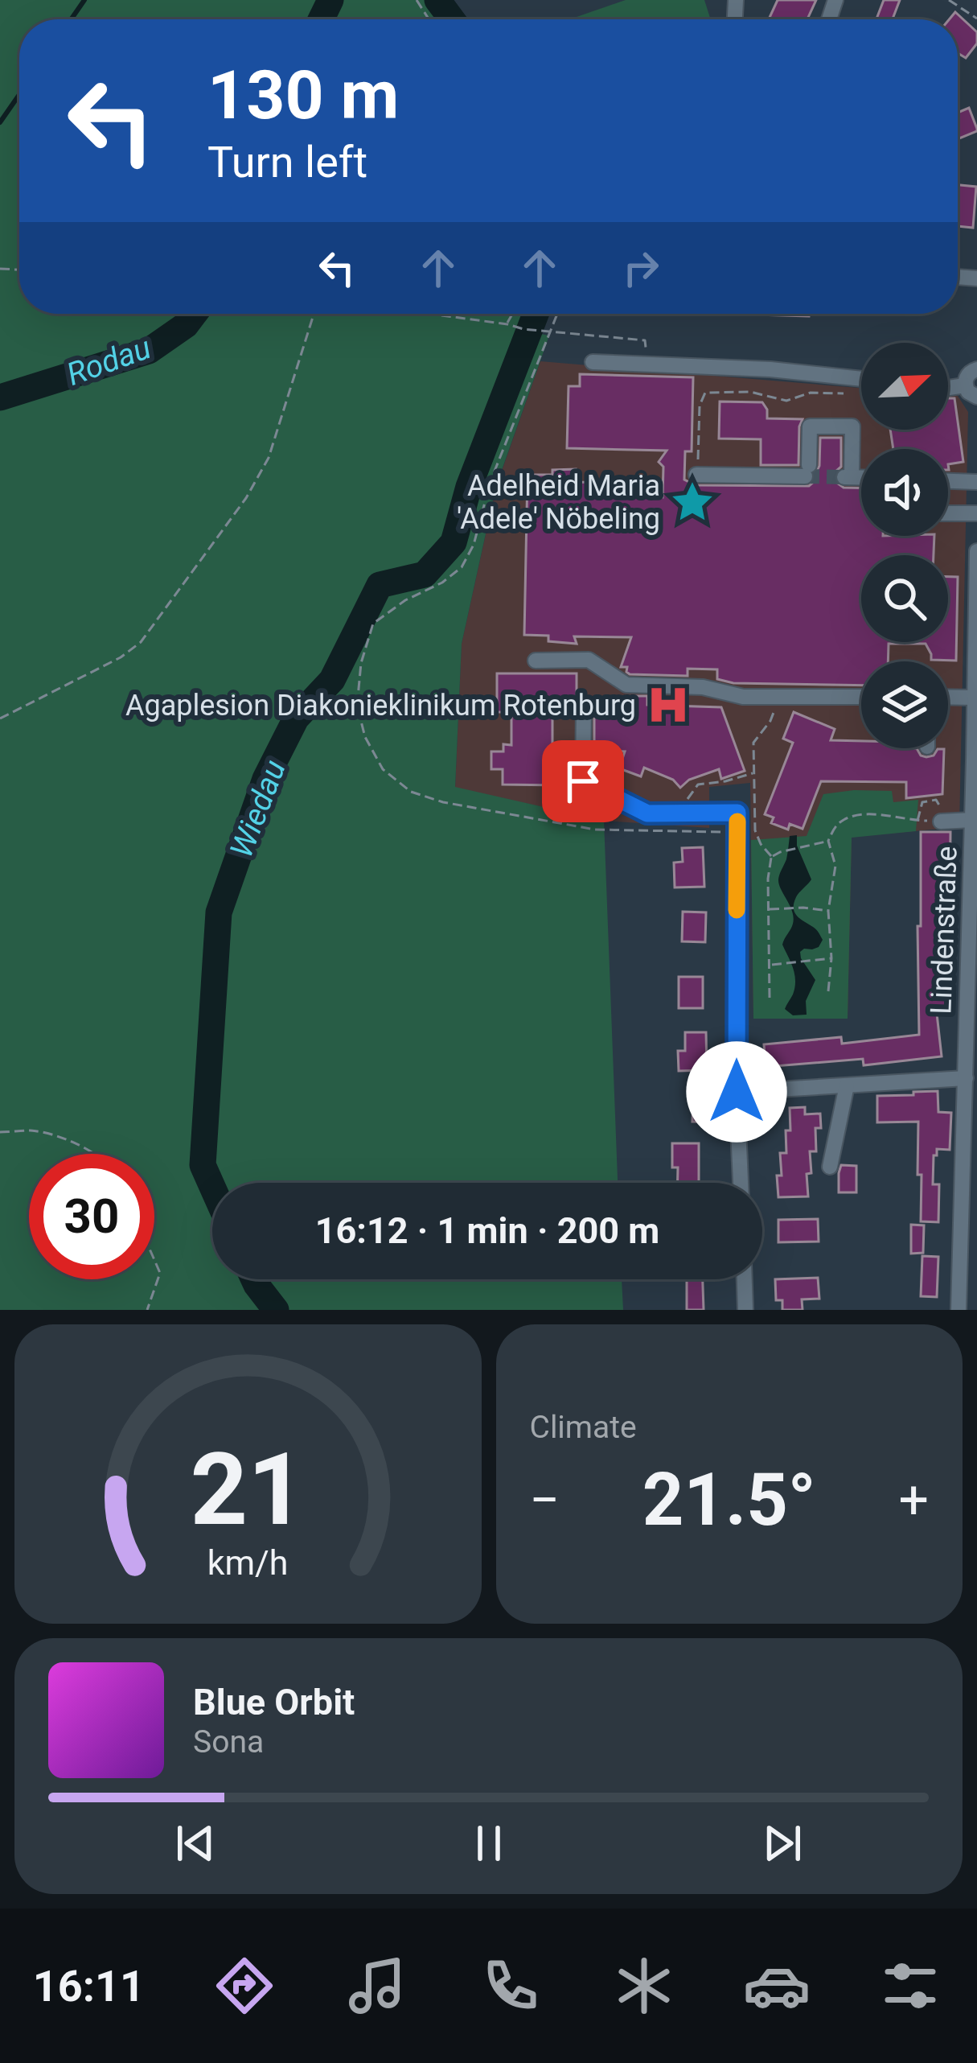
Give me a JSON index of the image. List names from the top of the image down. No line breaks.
{"streets":{"street":["Lindenstraße"]},"water":["Rodau","Wiedau"],"places":{"place":["Adelheid Maria 'Adele' Nöbeling"],"hospital":["Agaplesion Diakonieklinikum Rotenburg"]},"north":"top right","page":{"turn":["130 m","Turn left"],"limit":"30","trip":"16:12 · 1 min · 200 m","tile":"Climate","heat":["−","21.5°","+"],"song":["Blue Orbit","Sona"],"tabs":"16:11","gauge":["21","km/h"]}}
